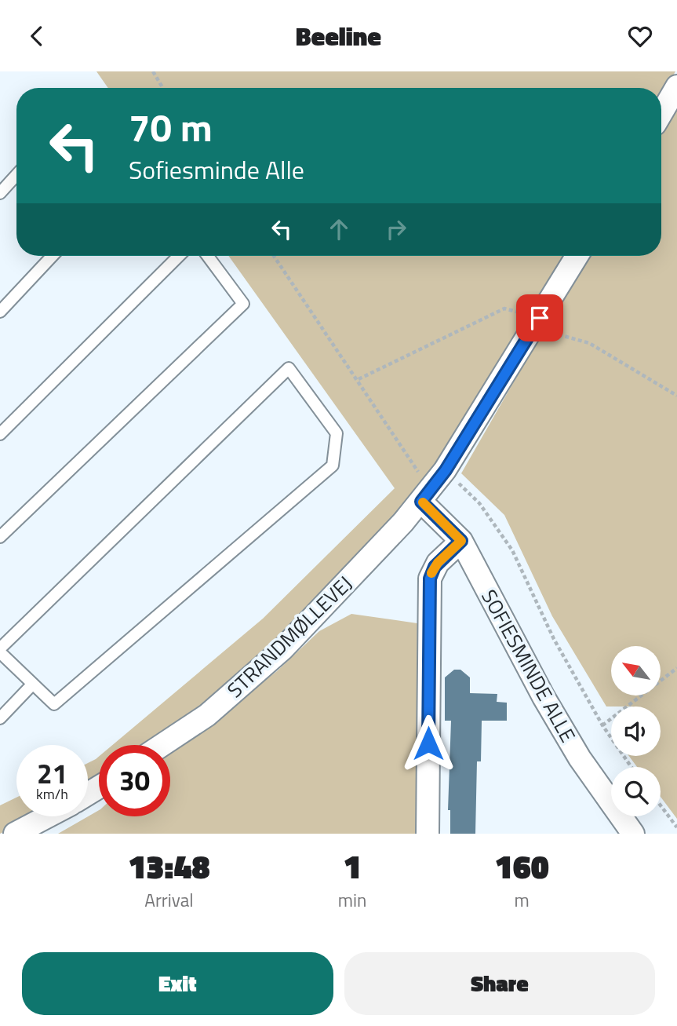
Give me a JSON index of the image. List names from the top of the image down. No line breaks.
{"streets":{"street":["STRANDMØLLEVEJ","SOFIESMINDE ALLE"]},"crossings":[["STRANDMØLLEVEJ","SOFIESMINDE ALLE"]],"north":"top left","page":{"header":"Beeline","turn":["70 m","Sofiesminde Alle"],"speed":"21 km/h","limit":"30","eta":["13:48","Arrival","1","min","160","m"],"buttons":["Exit","Share"]}}
